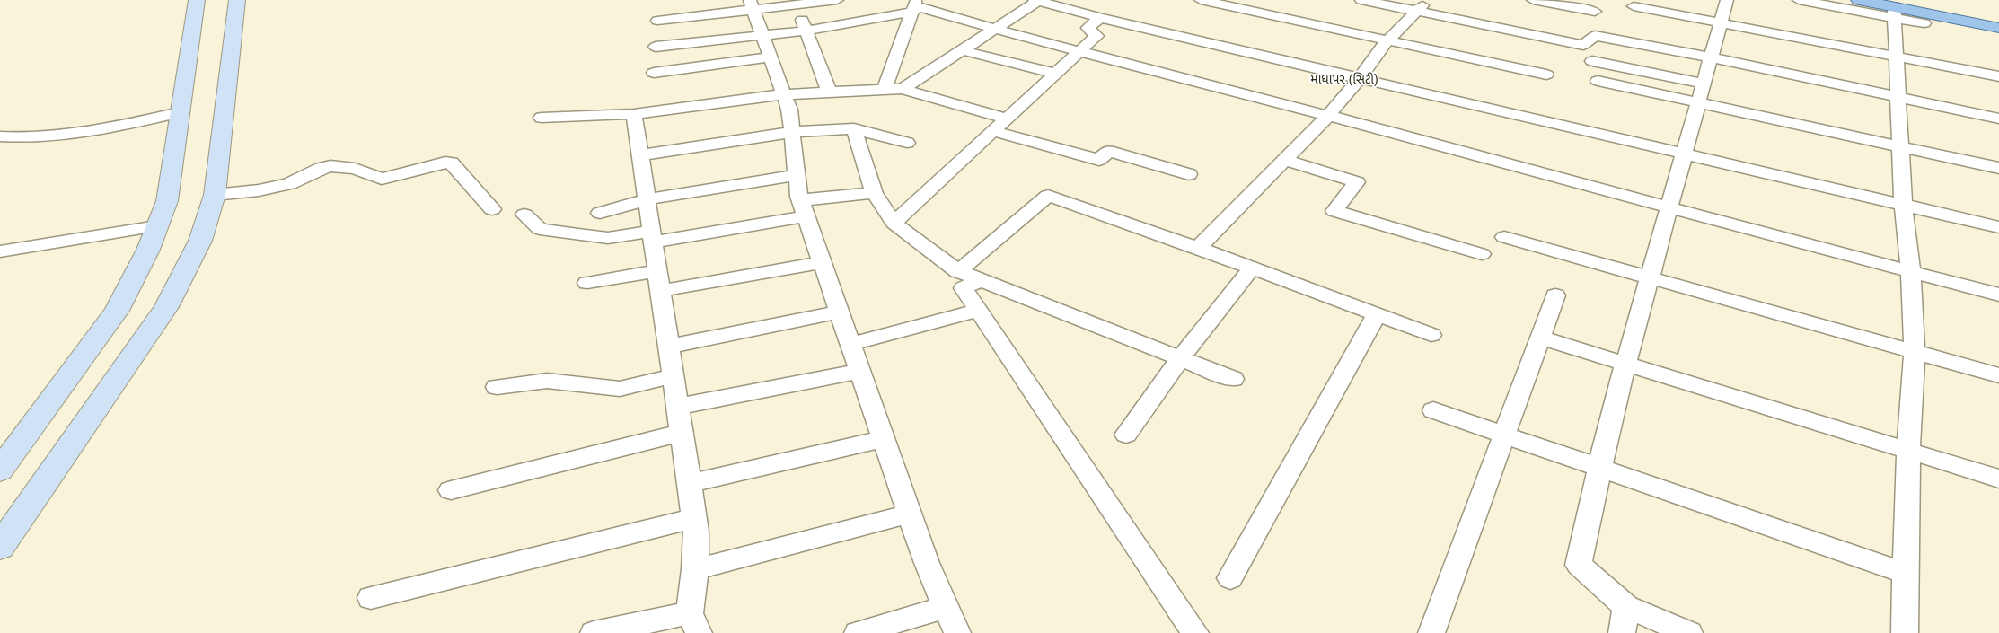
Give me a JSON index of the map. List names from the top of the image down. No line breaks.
{"districts":["માધાપર (સિટી)"]}
